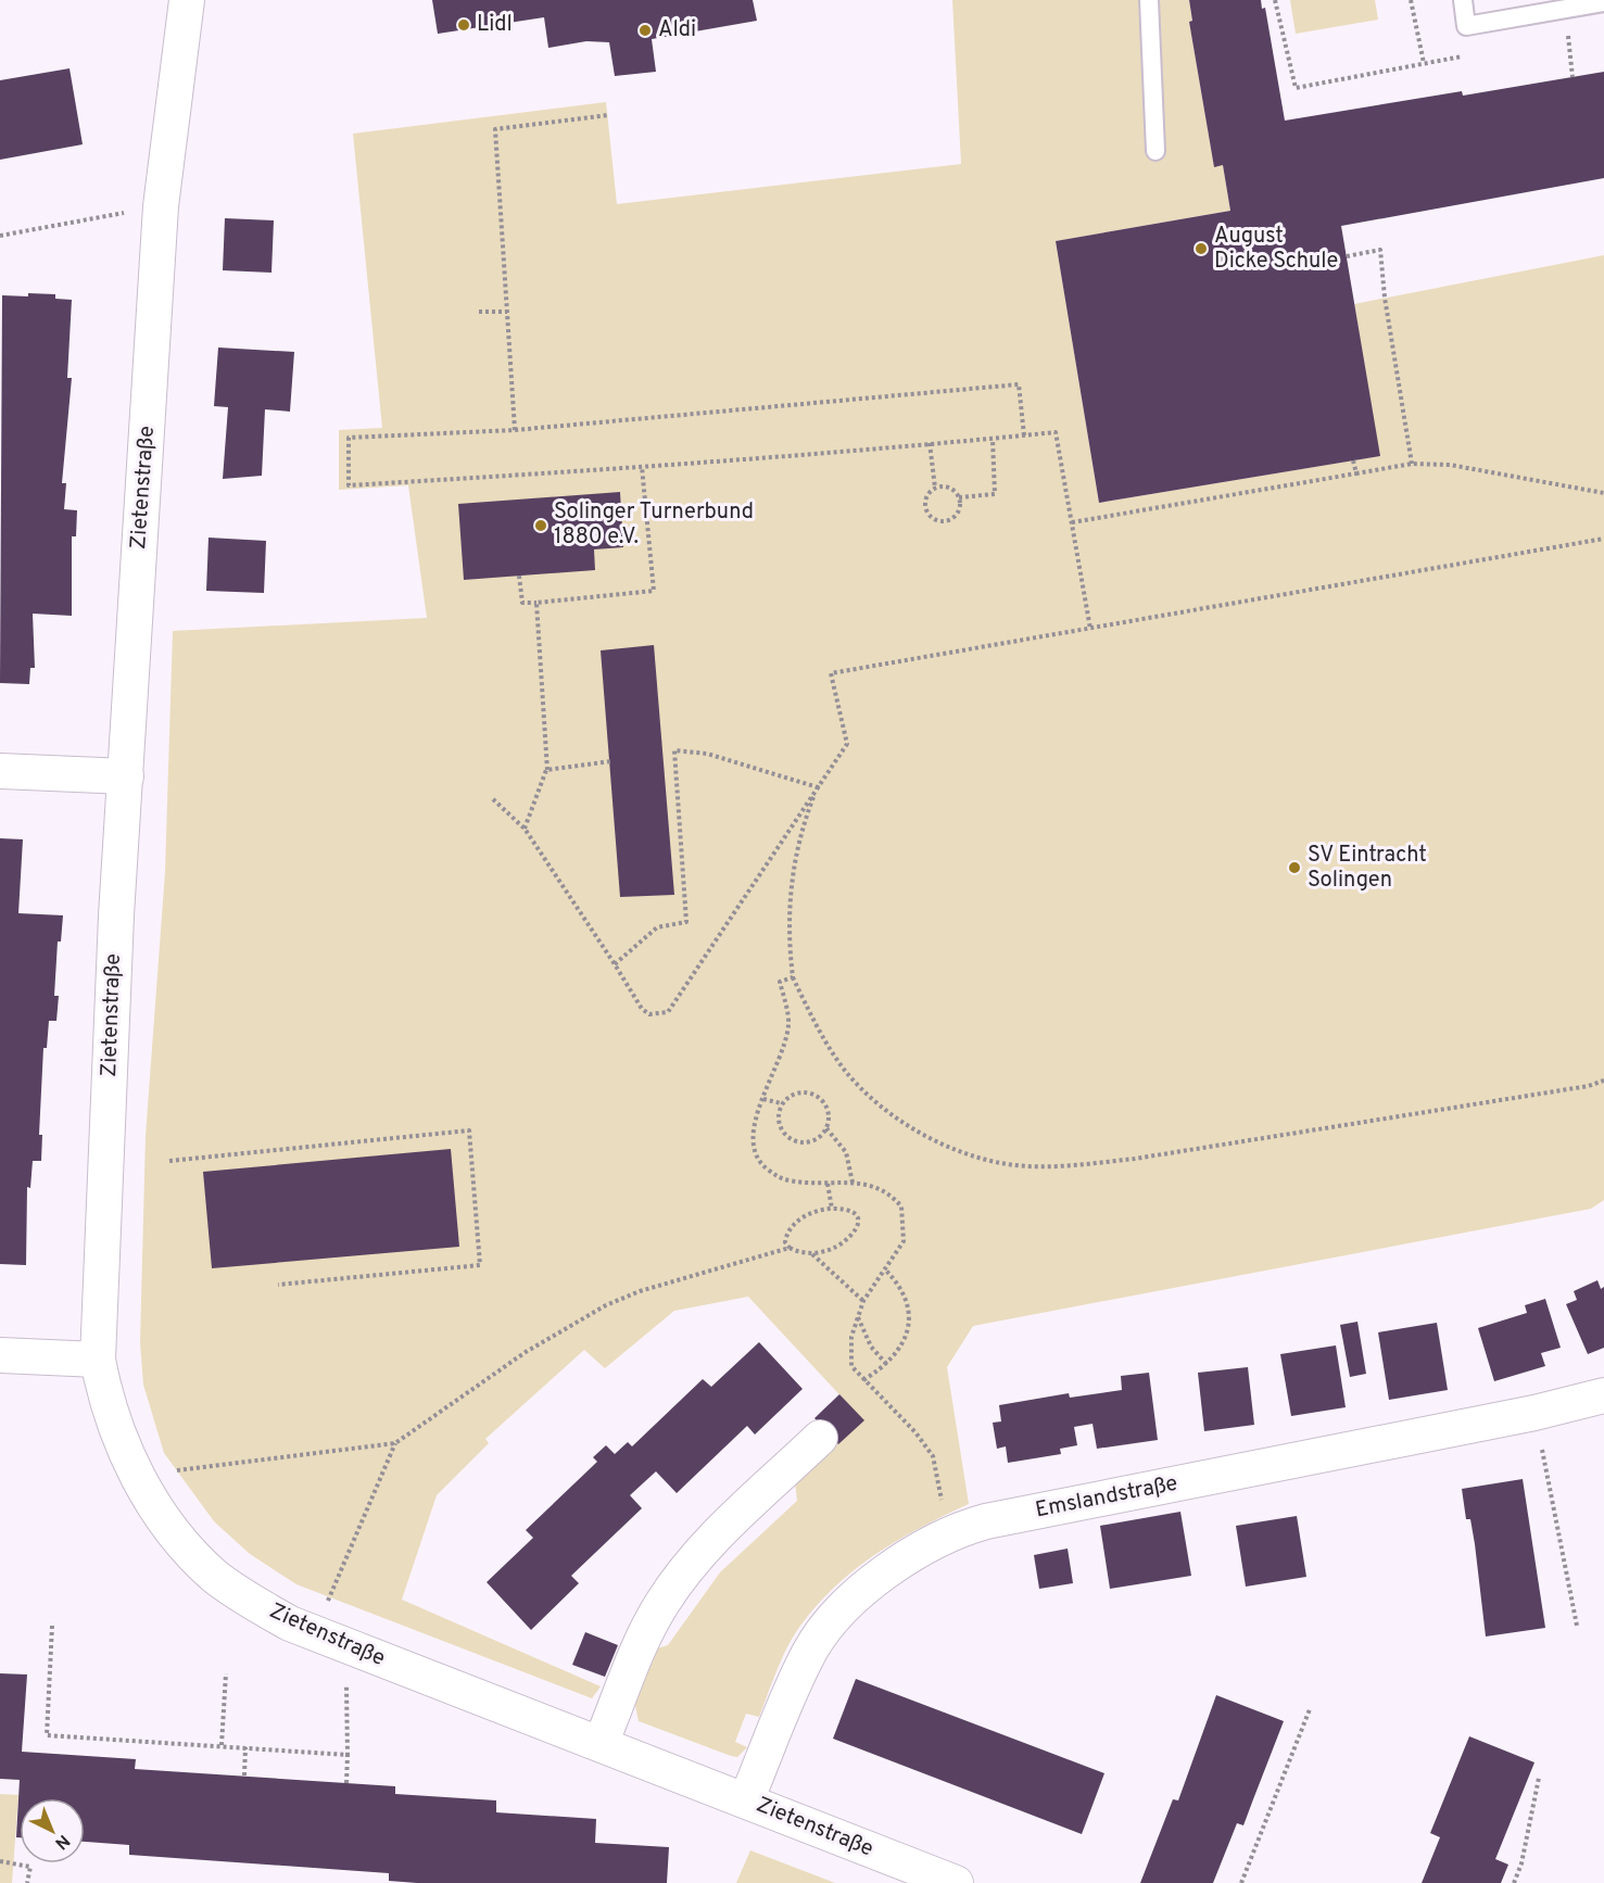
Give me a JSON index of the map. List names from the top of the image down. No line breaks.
{"streets":{"street":["Zietenstraße","Emslandstraße"]},"crossings":[["Zietenstraße","Emslandstraße"]],"places":["Lidl","Aldi","August Dicke Schule","Solinger Turnerbund 1880 e.V.","SV Eintracht Solingen"],"north":"bottom right"}
